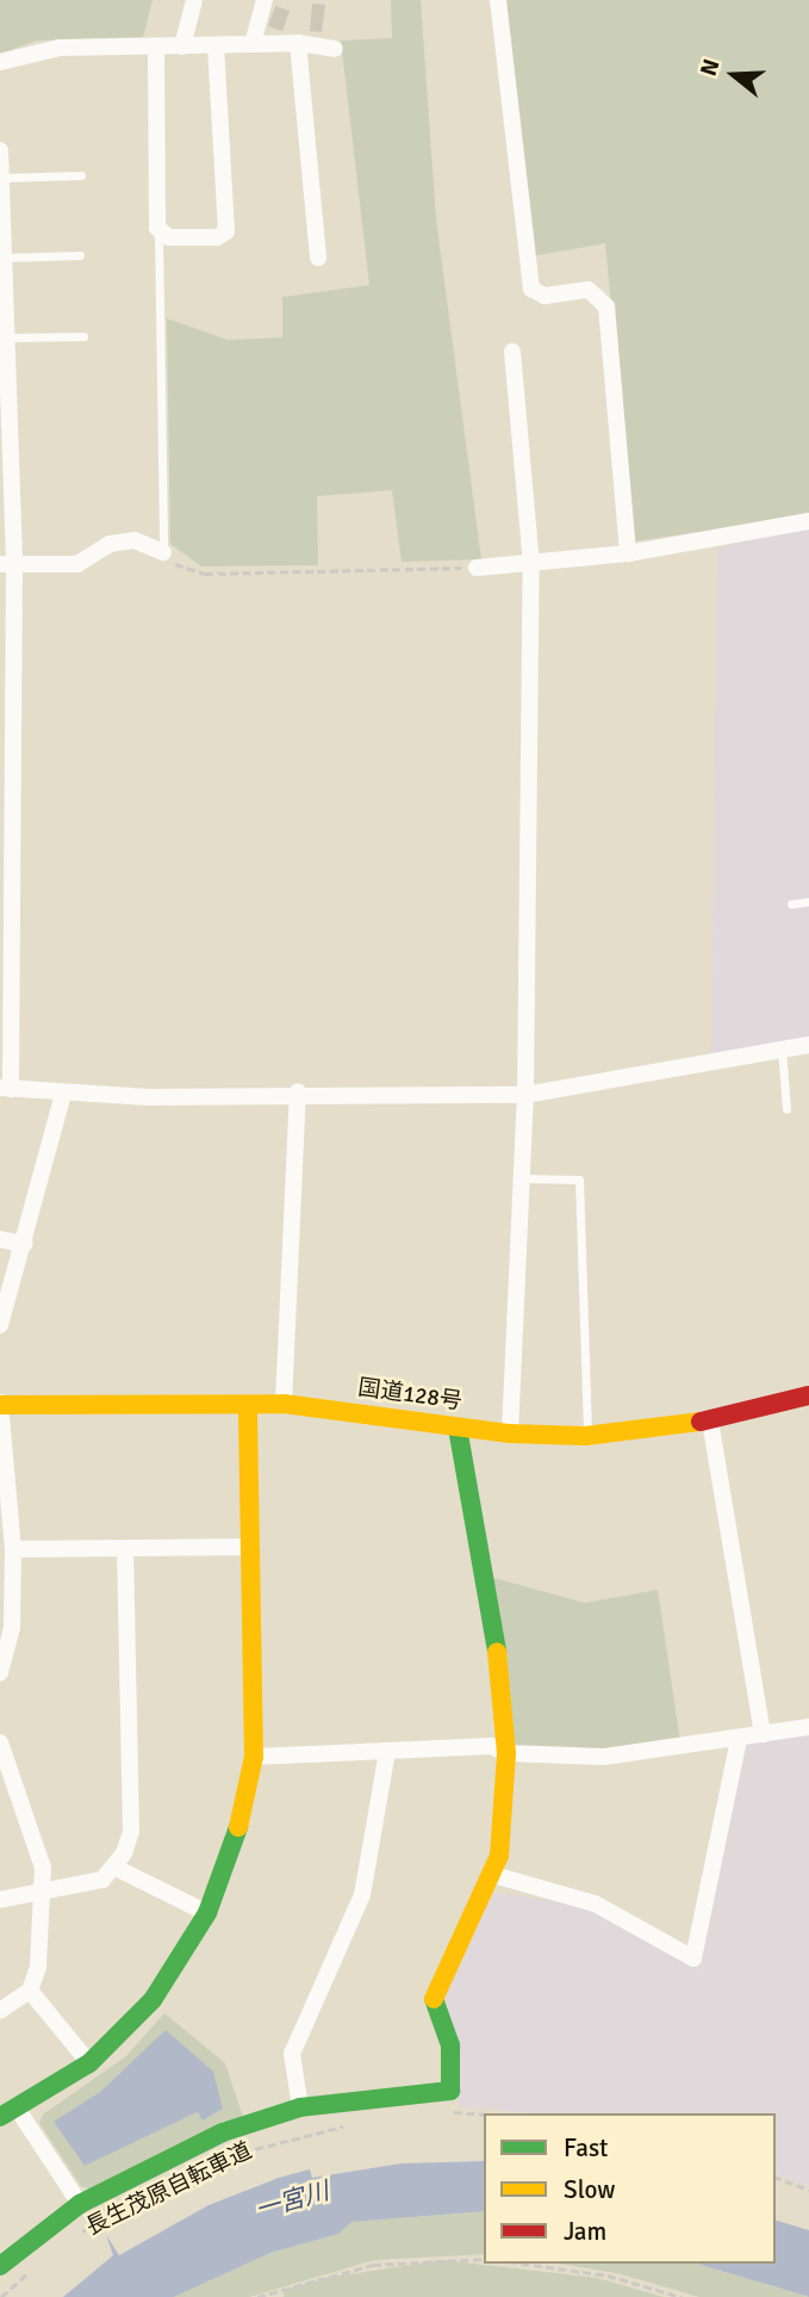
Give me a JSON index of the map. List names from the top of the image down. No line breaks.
{"streets":{"main road":["国道128号"],"path":["長生茂原自転車道"]},"water":["一宮川"],"legend":["Fast","Slow","Jam"],"north":"left"}
